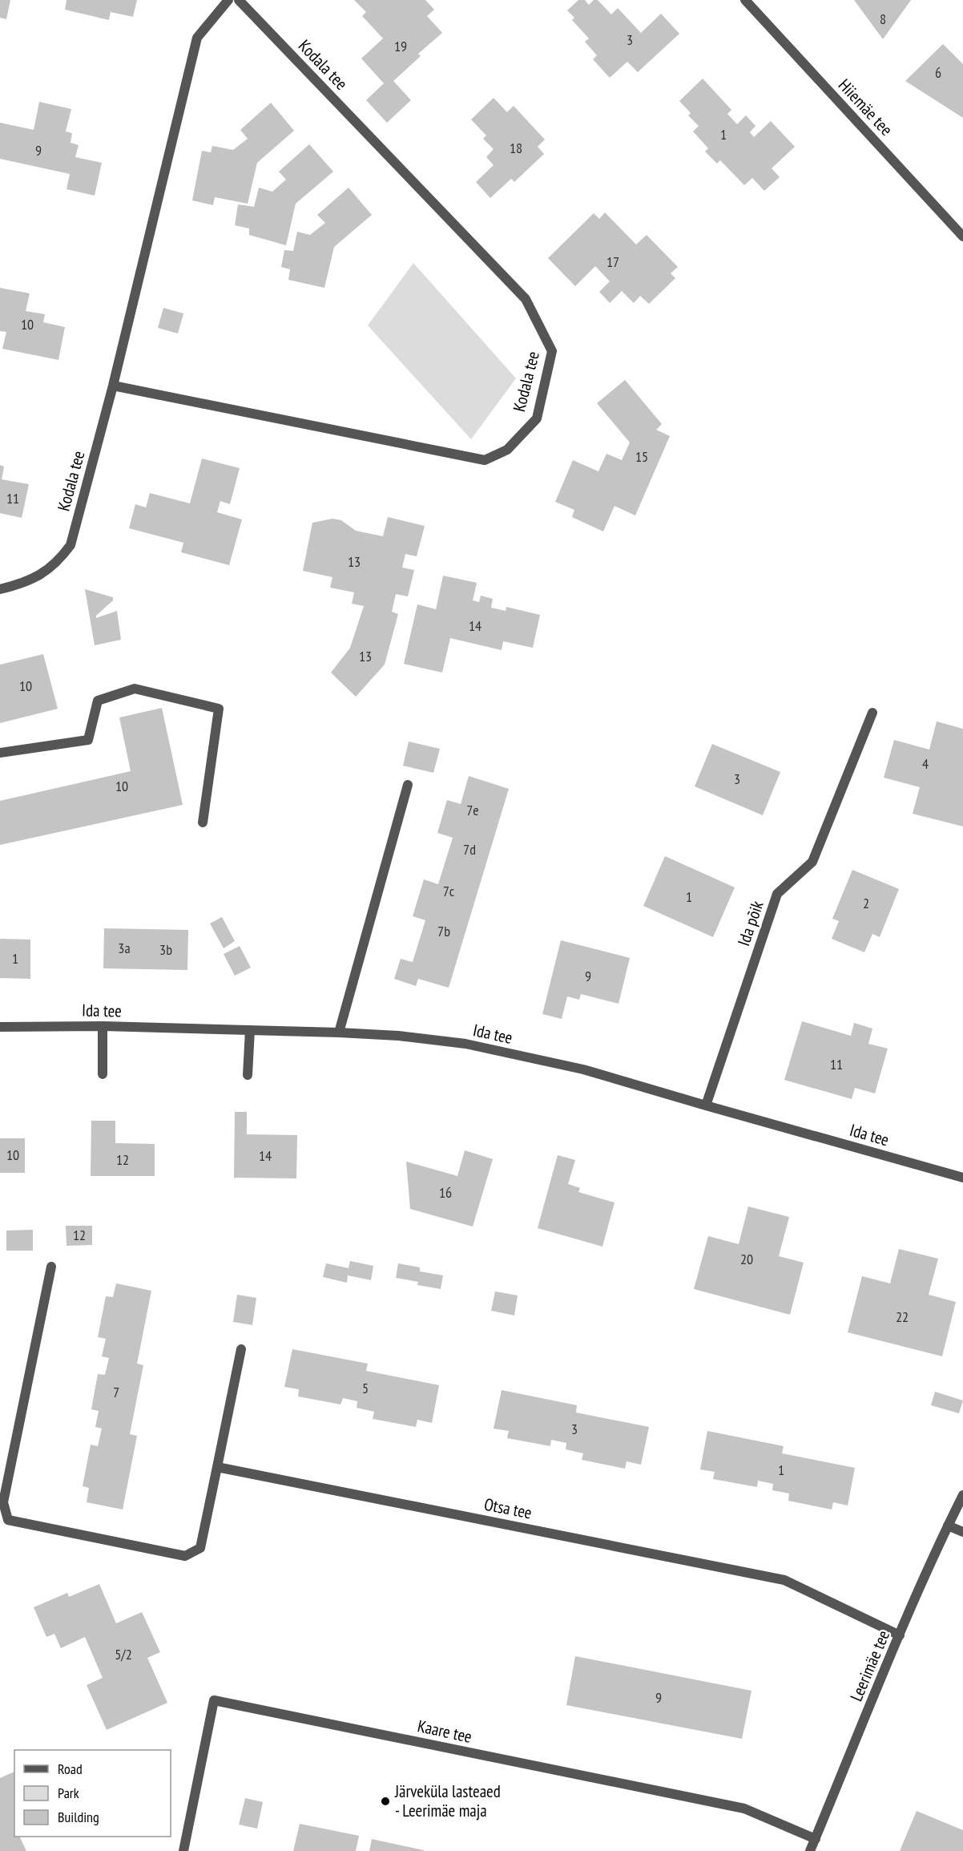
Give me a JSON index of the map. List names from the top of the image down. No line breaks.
{"streets":{"street":["Kodala tee","Hiiemäe tee","Ida põik","Ida tee","Otsa tee","Leerimäe tee","Kaare tee"]},"crossings":[["Ida põik","Ida tee"],["Otsa tee","Leerimäe tee"],["Leerimäe tee","Kaare tee"]],"places":["Järveküla lasteaed - Leerimäe maja"],"house_numbers":["8","3","19","6","1","18","9","17","10","15","11","13","14","13","10","4","3","10","7e","7d","7c","1","2","7b","3a","3b","1","9","11","10","14","12","16","12","20","22","5","7","3","1","5/2","9"],"legend":["Road","Park","Building"]}
